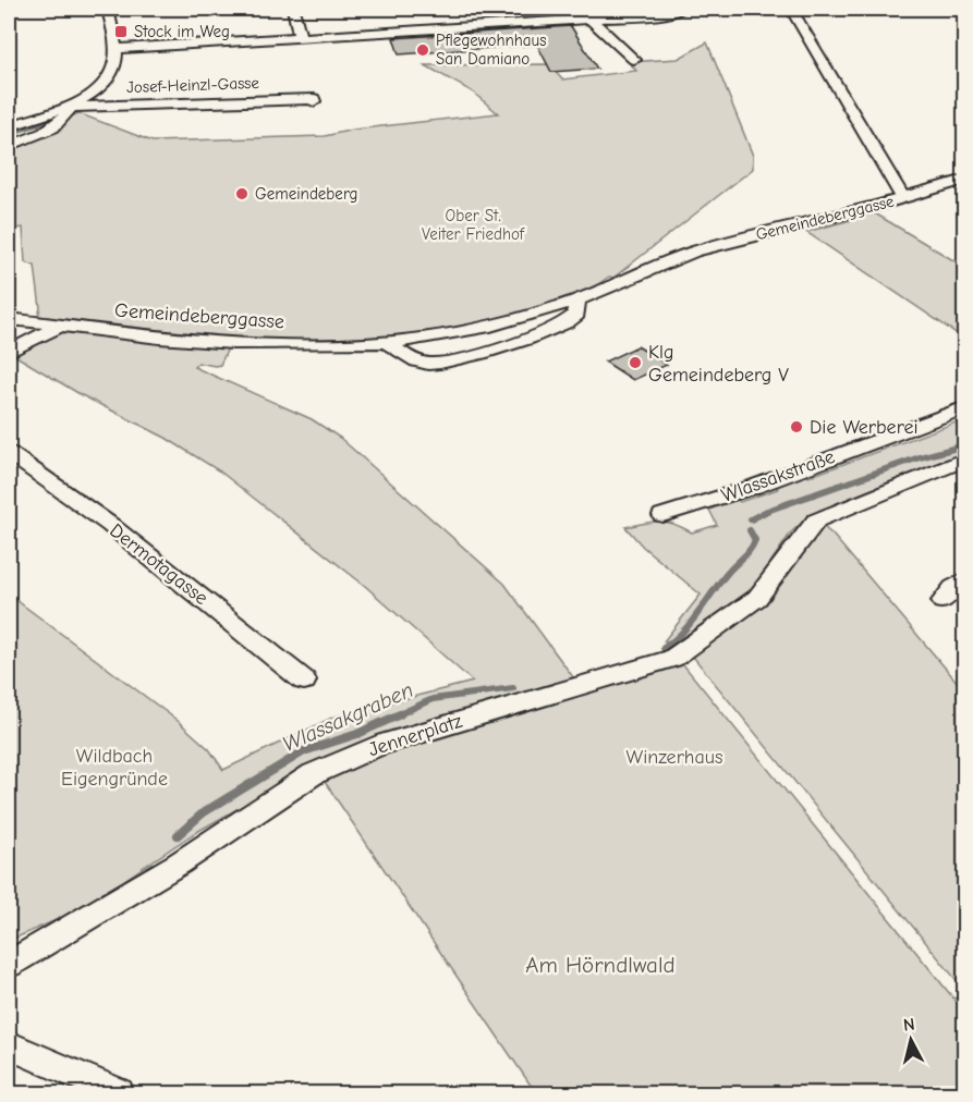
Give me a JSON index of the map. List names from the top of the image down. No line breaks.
{"streets":{"street":["Josef-Heinzl-Gasse","Gemeindeberggasse","Wlassakstraße","Dermotagasse","Jennerplatz"]},"water":["Wlassakgraben"],"parks":["Ober St. Veiter Friedhof","Wildbach Eigengründe","Winzerhaus","Am Hörndlwald"],"places":{"transit":["Stock im Weg"],"other":["Pflegewohnhaus San Damiano","Gemeindeberg","Klg Gemeindeberg V","Die Werberei"]},"north":"top"}
